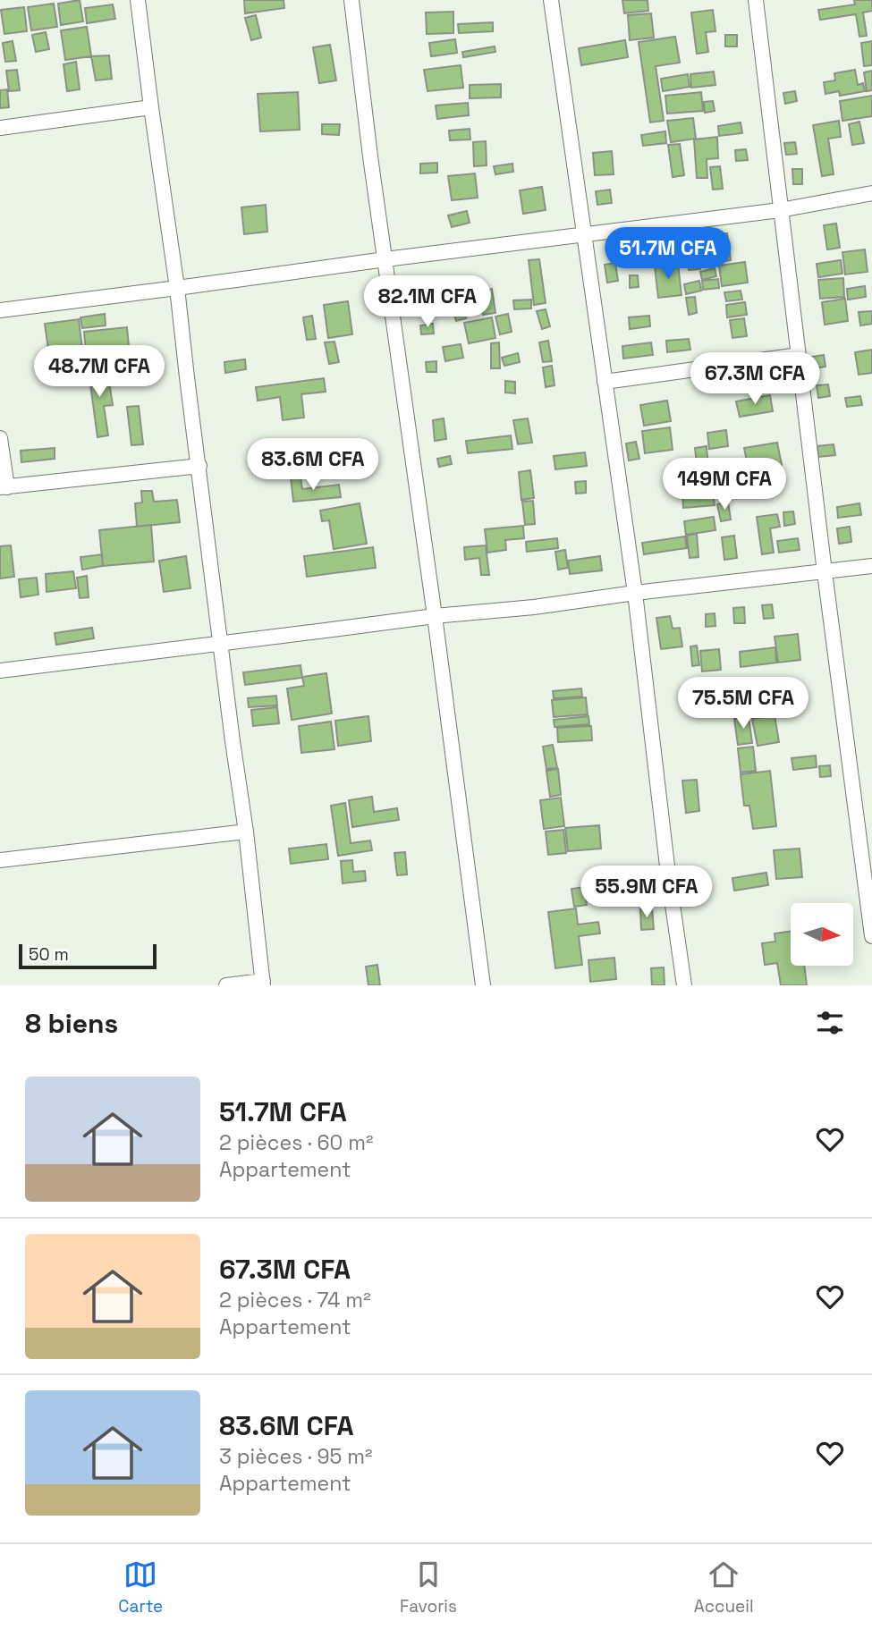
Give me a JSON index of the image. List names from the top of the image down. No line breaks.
{"scale_bar":"50 m","north":"right","page":{"price":["51.7M CFA","82.1M CFA","48.7M CFA","67.3M CFA","83.6M CFA","149M CFA","75.5M CFA","55.9M CFA"],"scale":"50 m","heading":"8 biens","list":[{"name":"51.7M CFA","note":"2 pièces · 60 m² · Appartement"},{"name":"67.3M CFA","note":"2 pièces · 74 m² · Appartement"},{"name":"83.6M CFA","note":"3 pièces · 95 m² · Appartement"}],"tabs":["Carte","Favoris","Accueil"]}}
